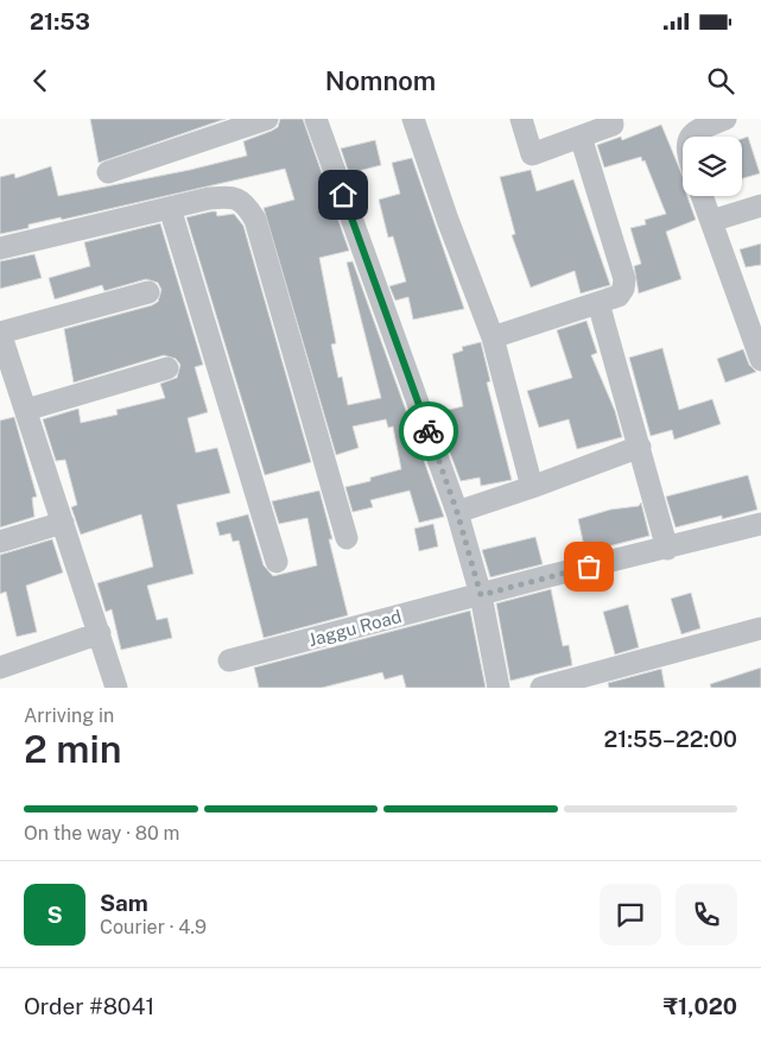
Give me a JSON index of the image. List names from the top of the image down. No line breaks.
{"streets":{"street":["Jaggu Road"]},"page":{"status":"21:53","header":"Nomnom","heading":["2 min","Arriving in","21:55–22:00"],"panel":["Sam","Courier · 4.9","Order #8041","₹1,020"],"bar":"On the way · 80 m","round":"S"}}
